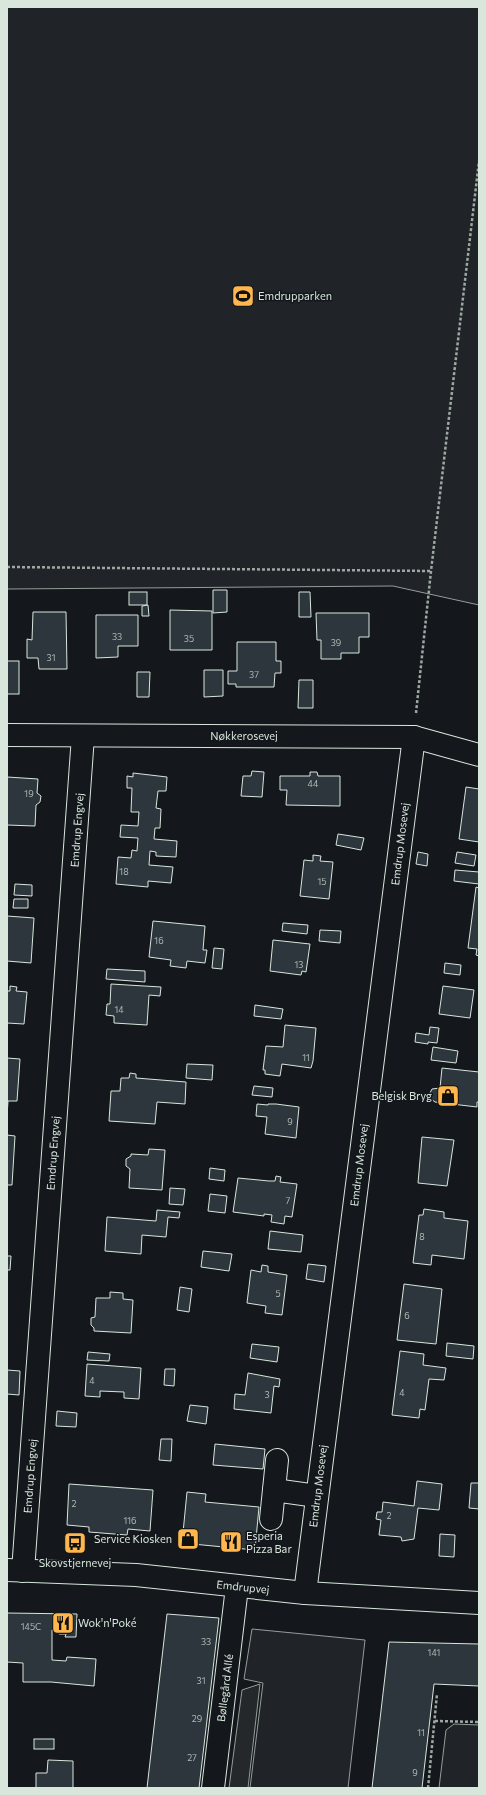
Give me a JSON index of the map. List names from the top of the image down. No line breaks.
{"streets":{"street":["Nøkkerosevej","Emdrup Engvej","Emdrup Mosevej","Emdrupvej","Bøllegård Allé"]},"crossings":[["Nøkkerosevej","Emdrup Engvej"],["Nøkkerosevej","Emdrup Mosevej"],["Emdrup Engvej","Emdrupvej"],["Emdrup Mosevej","Emdrupvej"],["Emdrupvej","Bøllegård Allé"]],"places":{"sports":["Emdrupparken"],"shop":["Belgisk Bryg","Service Kiosken"],"restaurant":["Esperia Pizza Bar","Wok'n'Poké"],"bus stop":["Skovstjernevej"]},"house_numbers":["33","35","39","31","37","44","19","18","15","16","13","14","11","9","7","8","5","6","4","4","3","2","2","116","145C","33","141","31","29","11","27","9"]}
